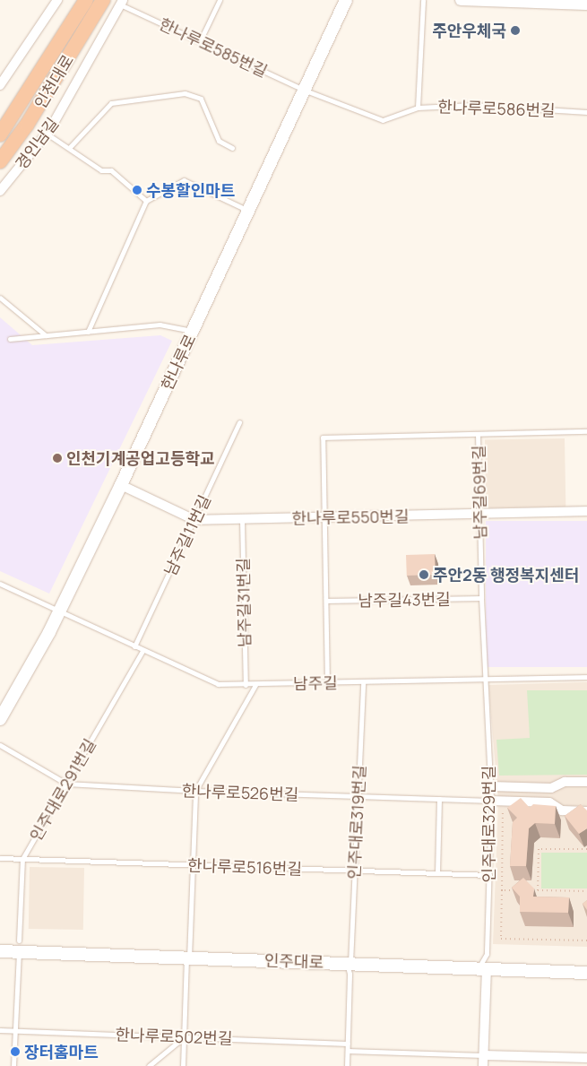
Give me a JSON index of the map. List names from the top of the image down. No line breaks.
{"streets":{"highway":["인천대로"],"main road":["한나루로","인주대로"],"street":["경인남길","한나루로550번길"],"lane":["한나루로585번길","한나루로586번길","남주길69번길","남주길11번길","남주길43번길","남주길31번길","남주길","인주대로291번길","한나루로526번길","인주대로319번길","인주대로329번길","한나루로516번길","한나루로502번길"]},"crossings":[["한나루로585번길","한나루로586번길"],["한나루로585번길","경인남길"],["한나루로585번길","한나루로"],["한나루로586번길","한나루로"],["한나루로","한나루로550번길"],["한나루로","남주길"],["남주길69번길","한나루로550번길"],["남주길69번길","남주길43번길"],["남주길69번길","남주길"],["남주길69번길","인주대로329번길"],["한나루로550번길","남주길11번길"],["한나루로550번길","남주길31번길"],["남주길11번길","남주길"],["남주길31번길","남주길"],["남주길","인주대로291번길"],["남주길","인주대로319번길"],["남주길","인주대로329번길"],["인주대로291번길","한나루로526번길"],["인주대로291번길","한나루로516번길"],["인주대로291번길","인주대로"],["인주대로291번길","한나루로502번길"],["한나루로526번길","인주대로319번길"],["한나루로526번길","인주대로329번길"],["인주대로319번길","한나루로516번길"],["인주대로319번길","인주대로"],["인주대로319번길","한나루로502번길"],["인주대로329번길","한나루로516번길"],["인주대로329번길","인주대로"]],"places":["주안우체국","수봉할인마트","인천기계공업고등학교","주안2동 행정복지센터","장터홈마트"]}
